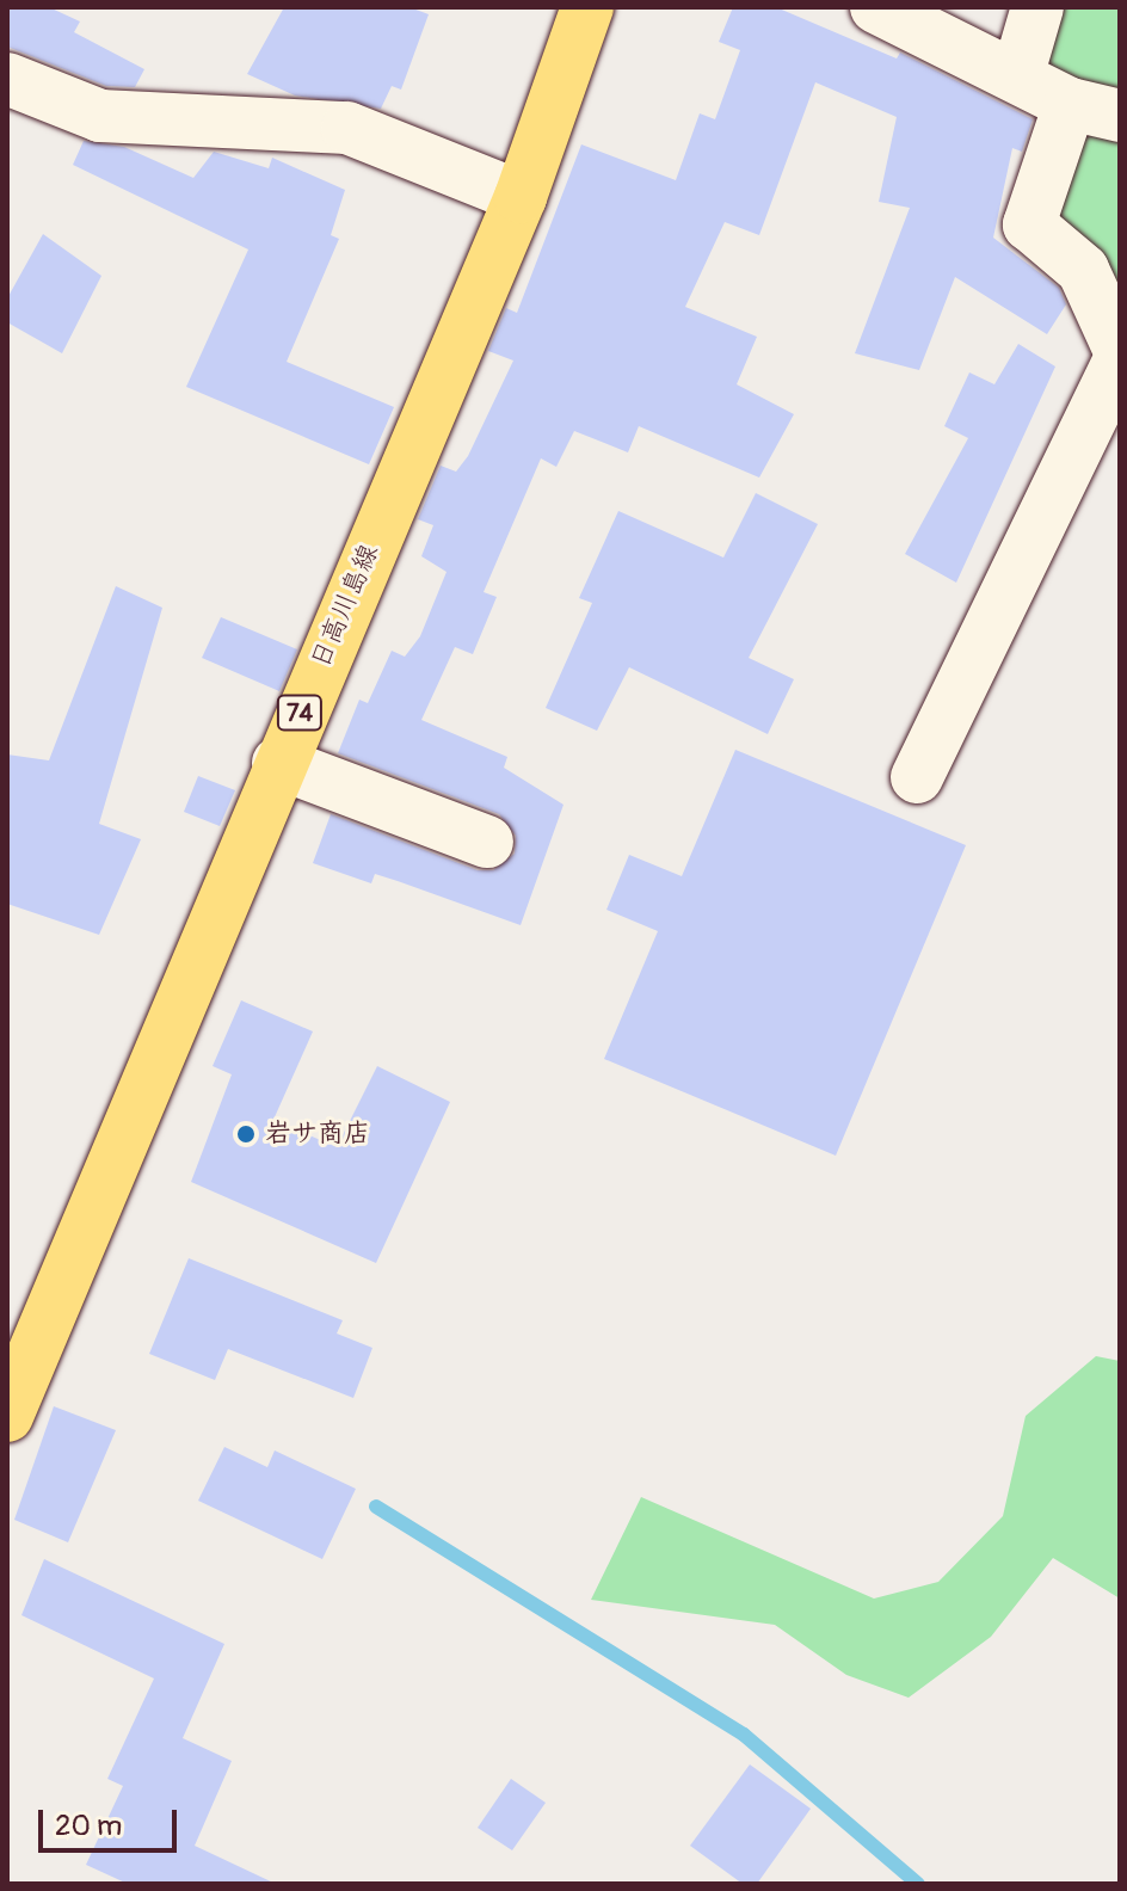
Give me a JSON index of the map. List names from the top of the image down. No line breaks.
{"streets":{"main road":["日高川島線","74"]},"places":["岩サ商店"],"scale_bar":"20 m"}
